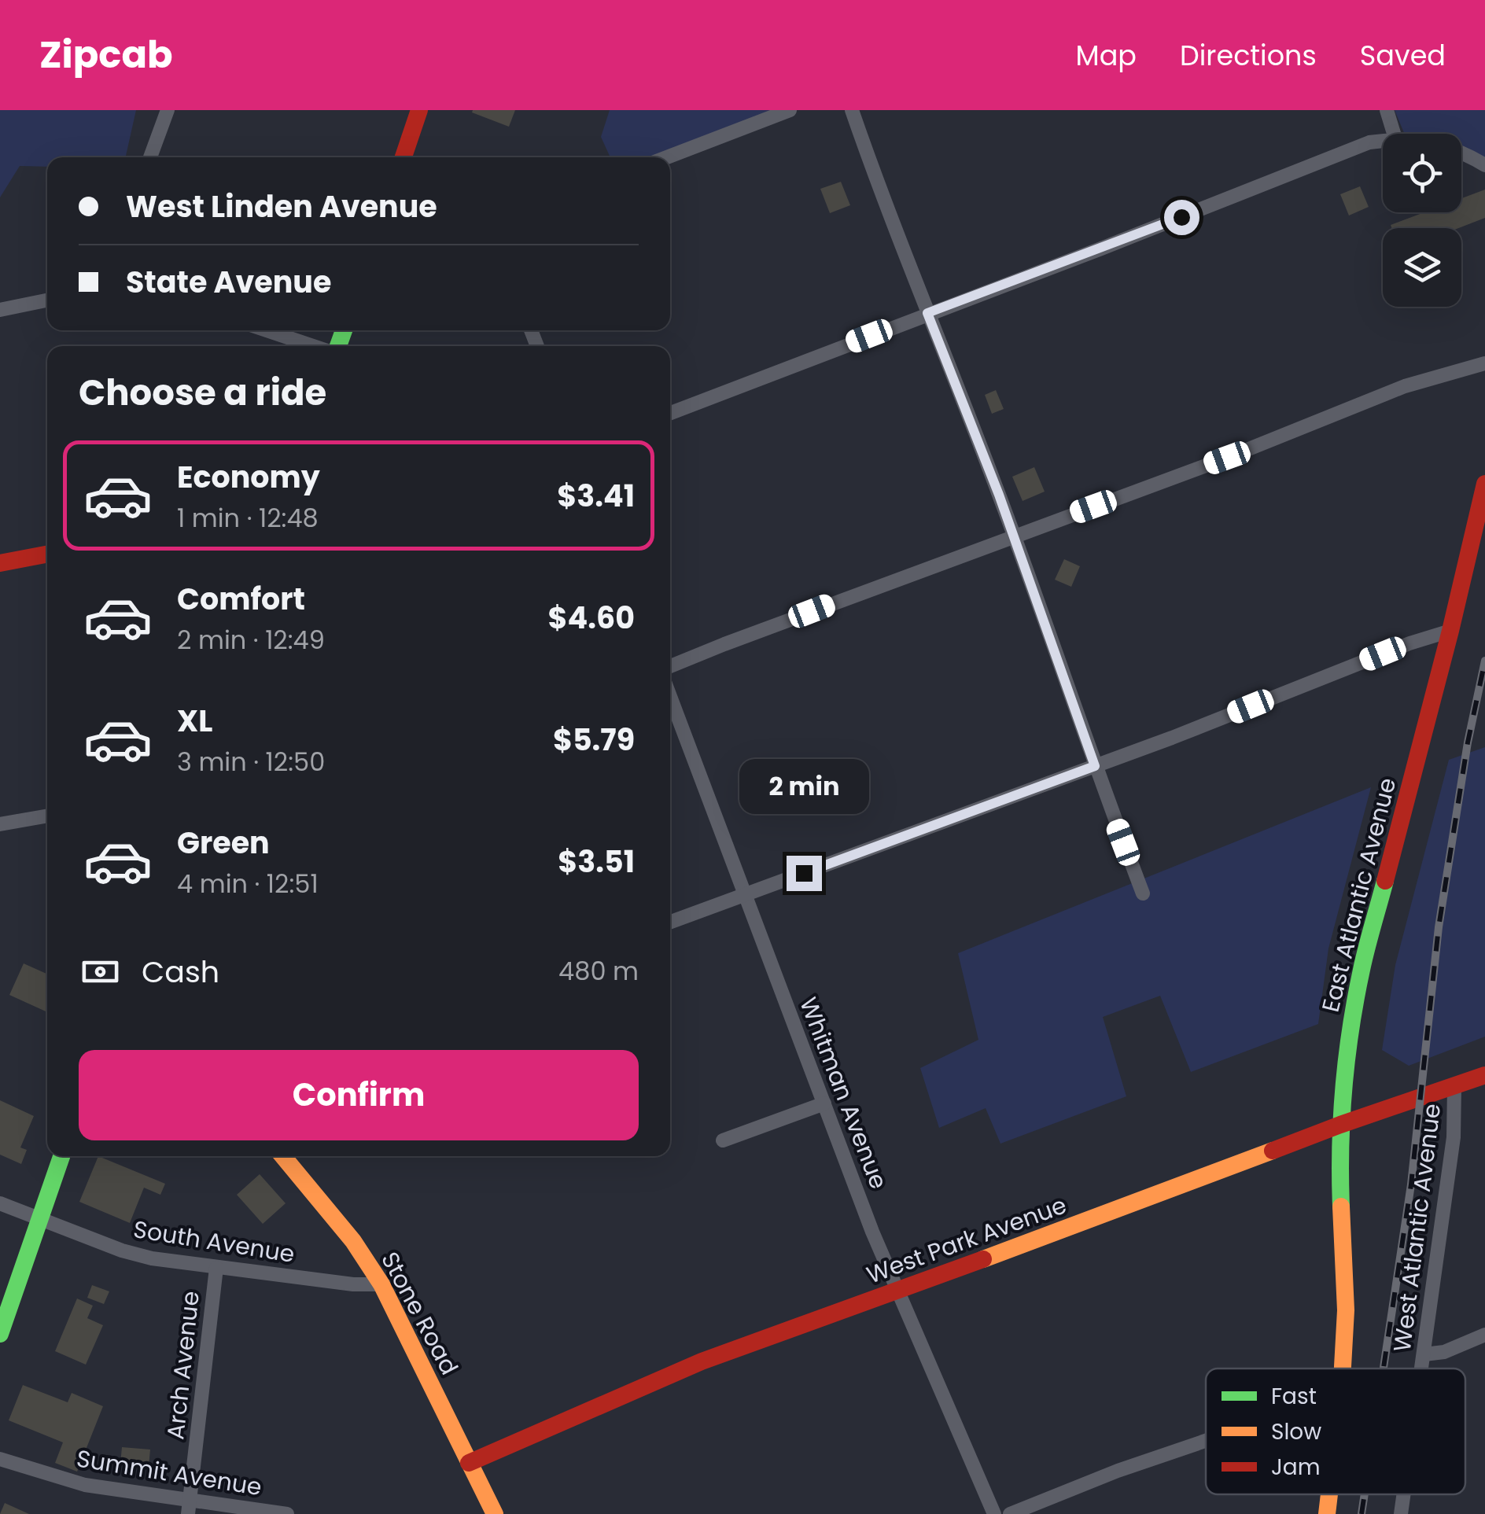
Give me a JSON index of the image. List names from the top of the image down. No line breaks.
{"streets":{"main road":["East Atlantic Avenue","West Park Avenue","Stone Road"],"street":["Whitman Avenue","West Atlantic Avenue","South Avenue","Arch Avenue","Summit Avenue"]},"crossings":[["East Atlantic Avenue","West Park Avenue"],["Whitman Avenue","West Park Avenue"],["West Atlantic Avenue","West Park Avenue"],["West Park Avenue","Stone Road"],["South Avenue","Stone Road"],["South Avenue","Arch Avenue"],["Arch Avenue","Summit Avenue"]],"legend":["Fast","Slow","Jam"],"page":{"header":"Zipcab","nav":["Map","Directions","Saved"],"banner":["West Linden Avenue","State Avenue"],"heading":"Choose a ride","list":[{"name":"Economy","note":"1 min · 12:48","value":"$3.41"},{"name":"Comfort","note":"2 min · 12:49","value":"$4.60"},{"name":"XL","note":"3 min · 12:50","value":"$5.79"},{"name":"Green","note":"4 min · 12:51","value":"$3.51"}],"bubble":"2 min","pay":["Cash","480 m"],"buttons":"Confirm"}}
